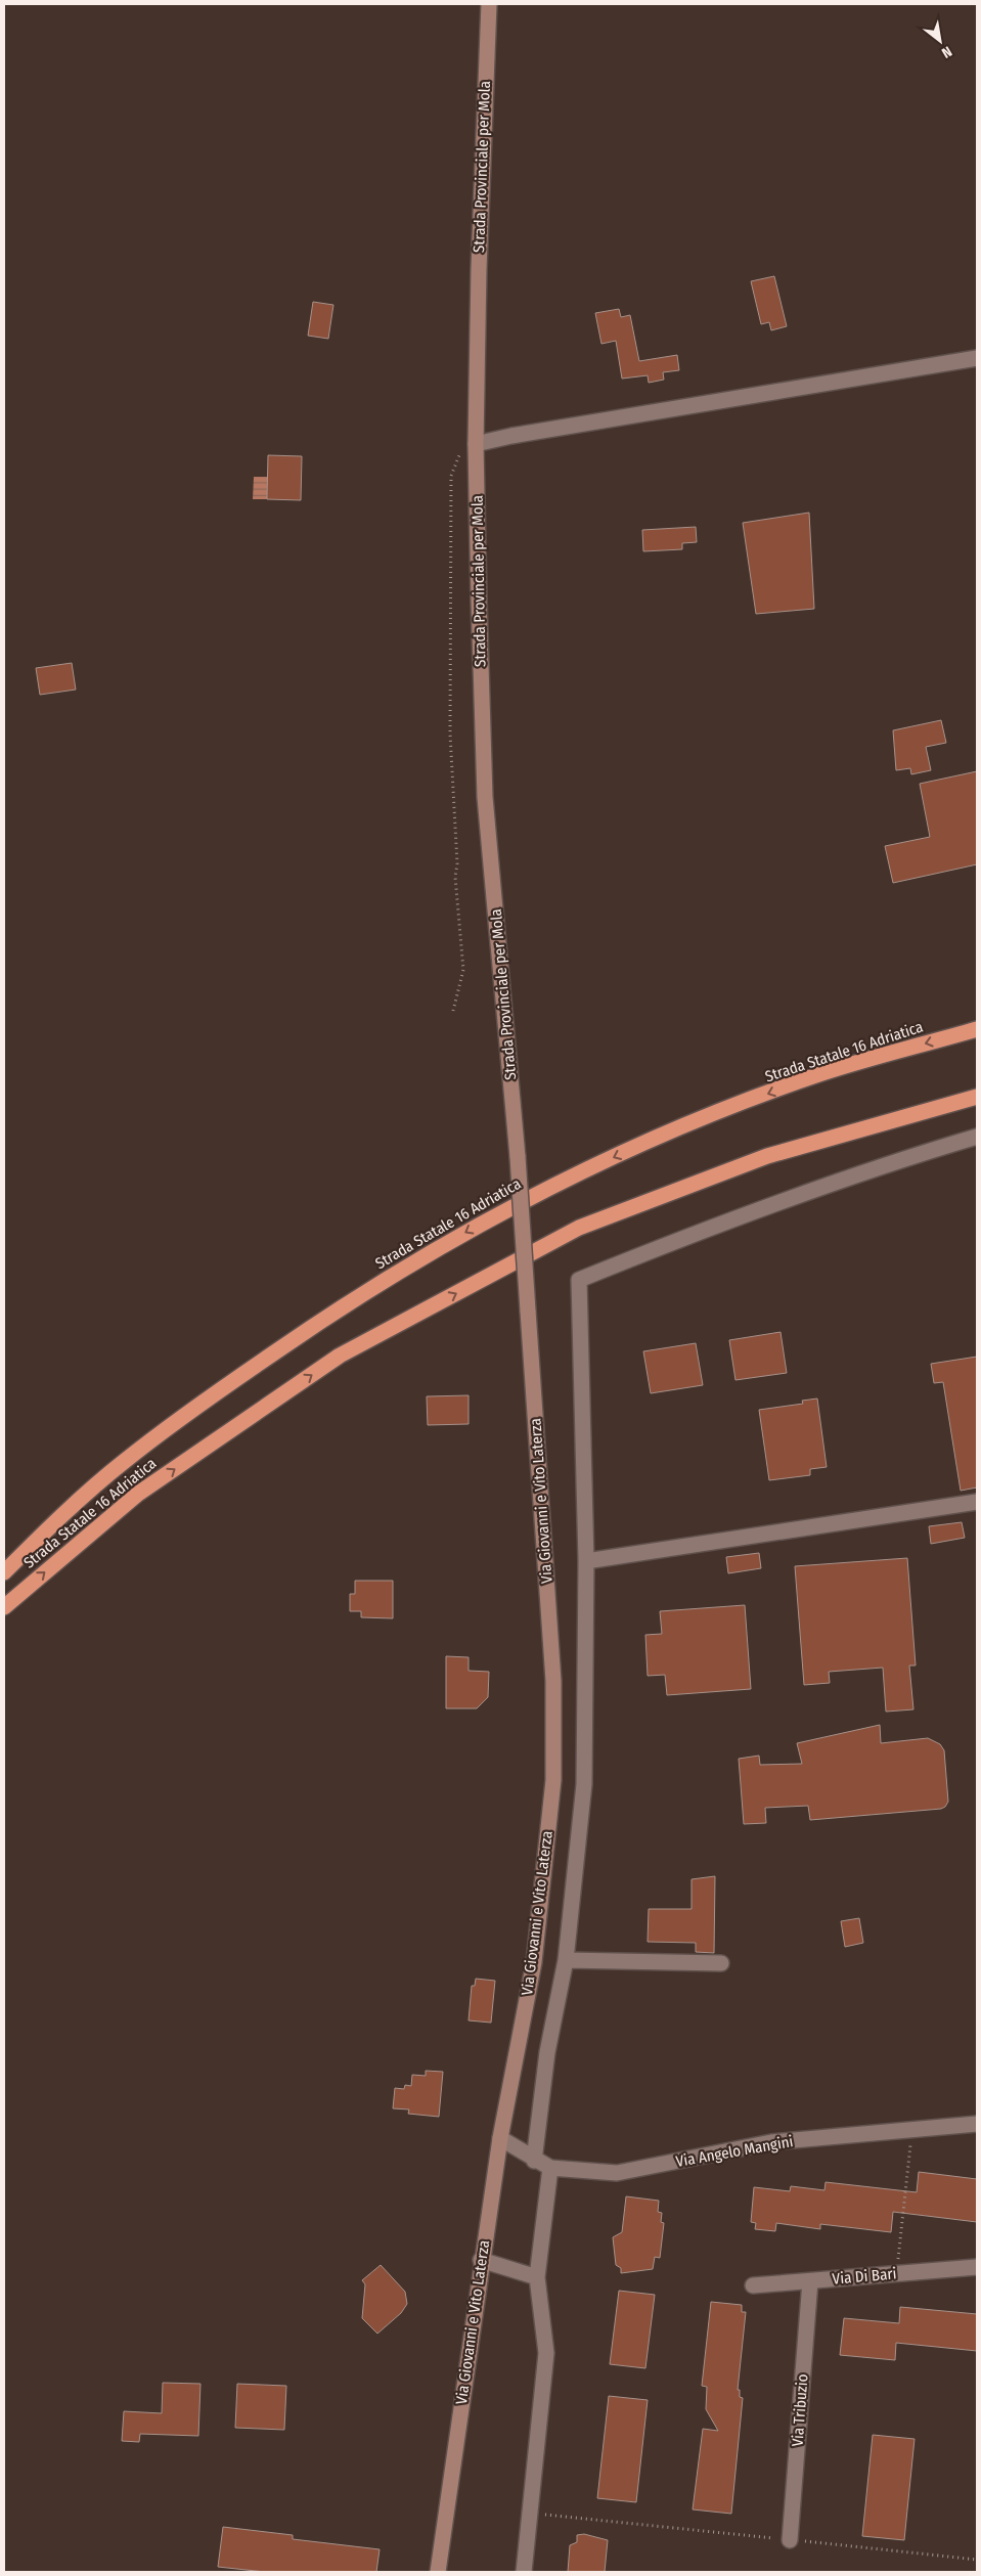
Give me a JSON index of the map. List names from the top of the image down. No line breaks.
{"streets":{"highway":["Strada Statale 16 Adriatica"],"street":["Strada Provinciale per Mola","Via Giovanni e Vito Laterza","Via Angelo Mangini","Via Di Bari","Via Tribuzio"]},"crossings":[["Strada Provinciale per Mola","Via Giovanni e Vito Laterza"],["Via Giovanni e Vito Laterza","Via Angelo Mangini"],["Via Di Bari","Via Tribuzio"]],"north":"bottom right"}
